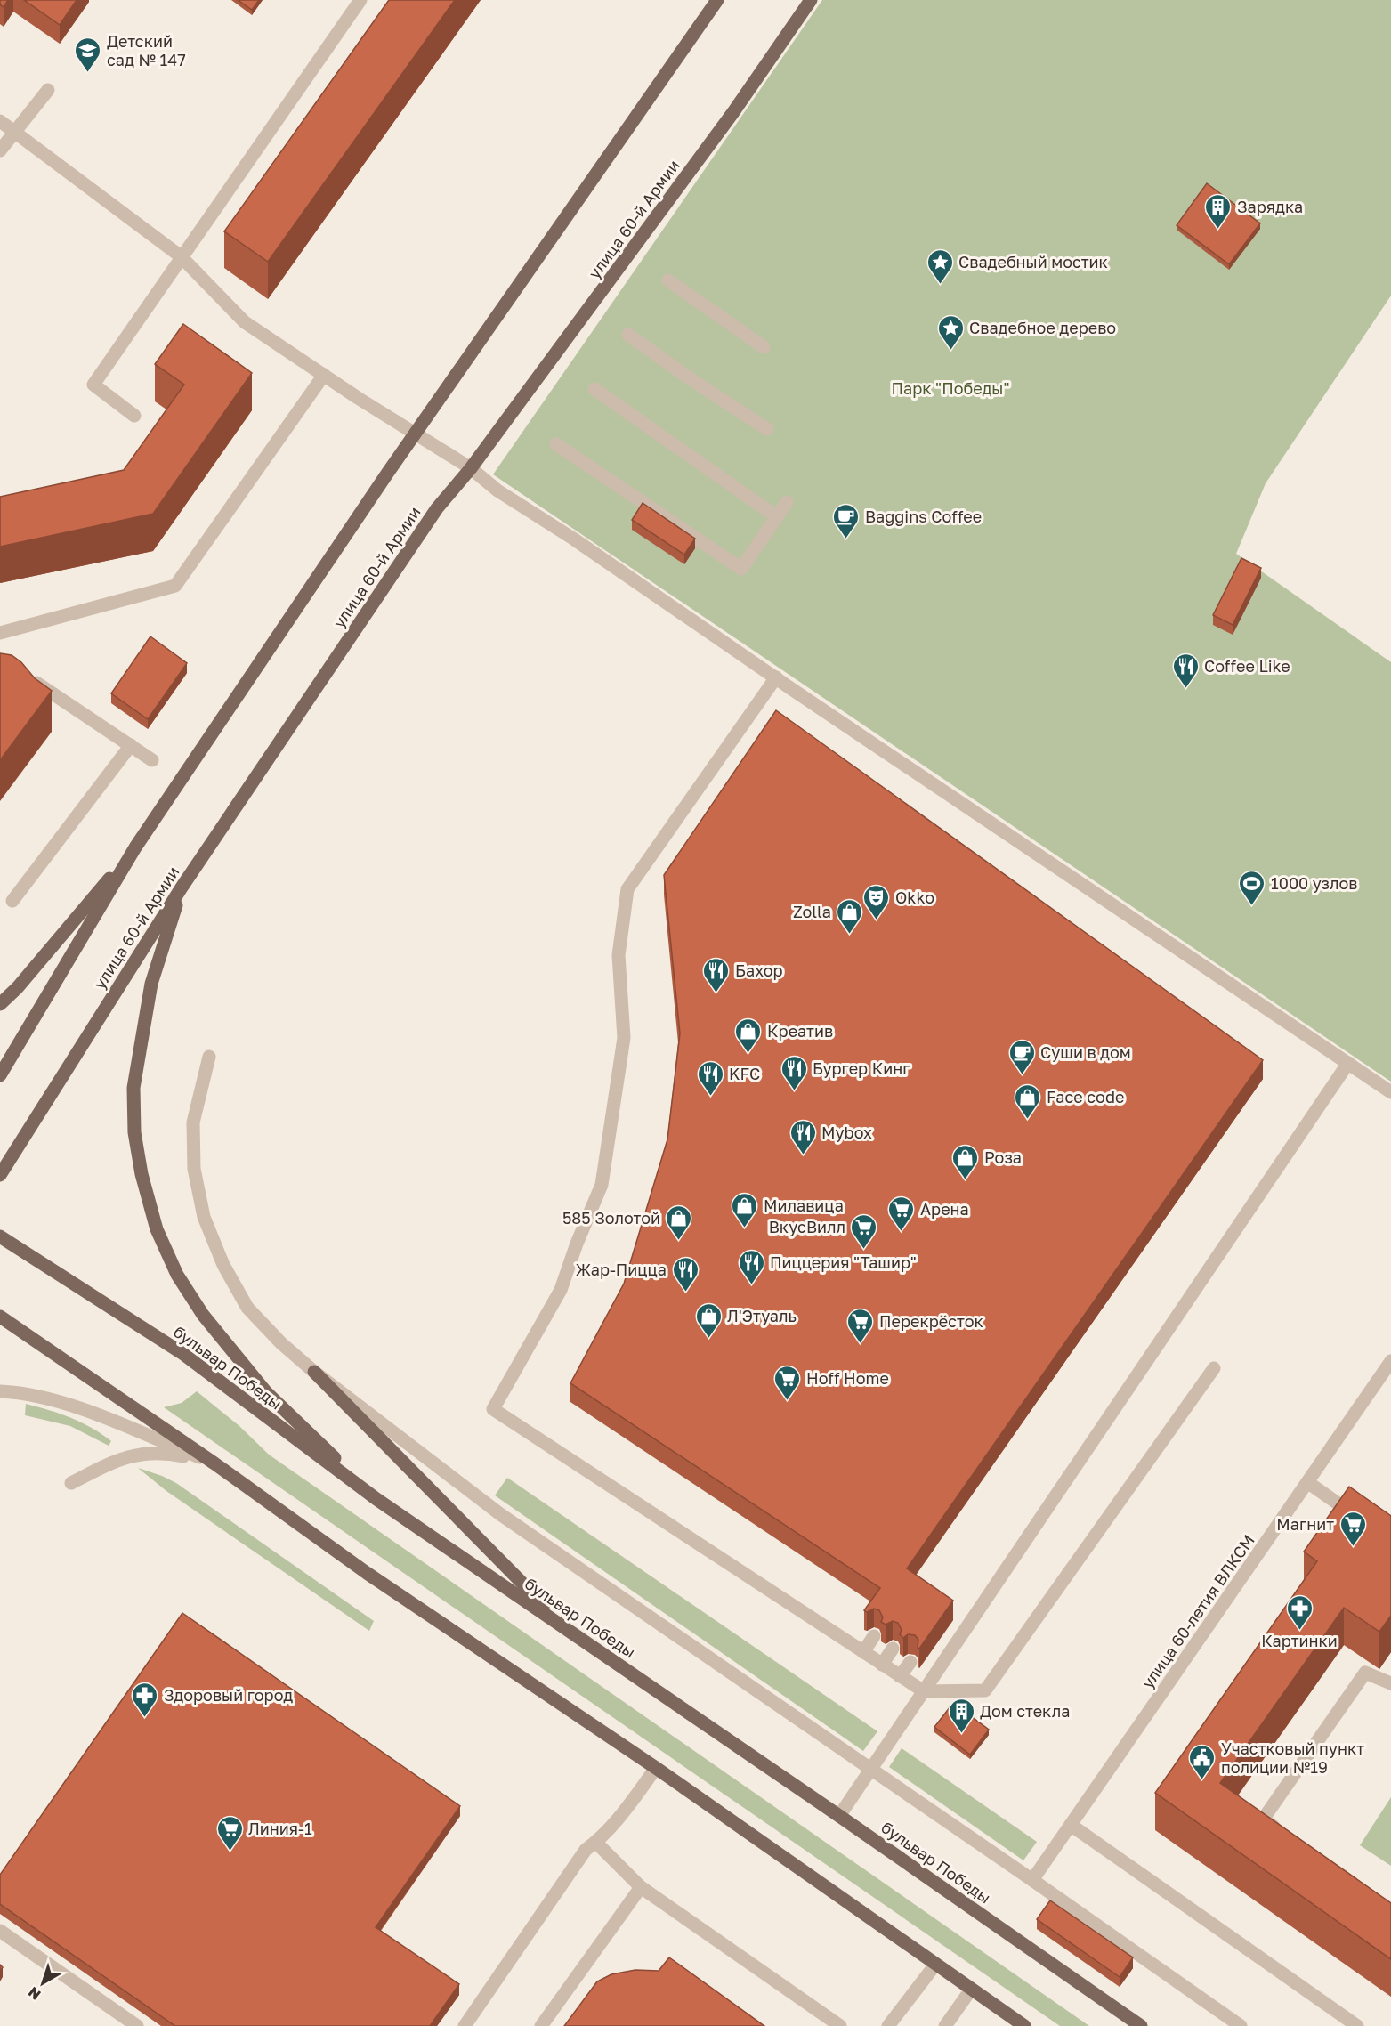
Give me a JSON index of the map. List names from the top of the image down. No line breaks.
{"streets":{"main road":["улица 60-й Армии","бульвар Победы"],"street":["улица 60-летия ВЛКСМ"]},"parks":["Парк \"Победы\""],"places":{"school or university":["Детский сад № 147"],"building":["Зарядка","Дом стекла"],"place":["Свадебный мостик","Свадебное дерево"],"cafe":["Baggins Coffee","Суши в дом"],"restaurant":["Coffee Like","Бахор","Бургер Кинг","KFC","Mybox","Пиццерия \"Ташир\"","Жар-Пицца"],"sports":["1000 узлов"],"theatre":["Okko"],"shop":["Zolla","Креатив","Face code","Роза","Милавица","585 Золотой","Л'Этуаль"],"supermarket":["Арена","ВкусВилл","Перекрёсток","Hoff Home","Магнит","Линия-1"],"pharmacy":["Картинки","Здоровый город"],"public building":["Участковый пункт полиции №19"]},"north":"bottom left"}
